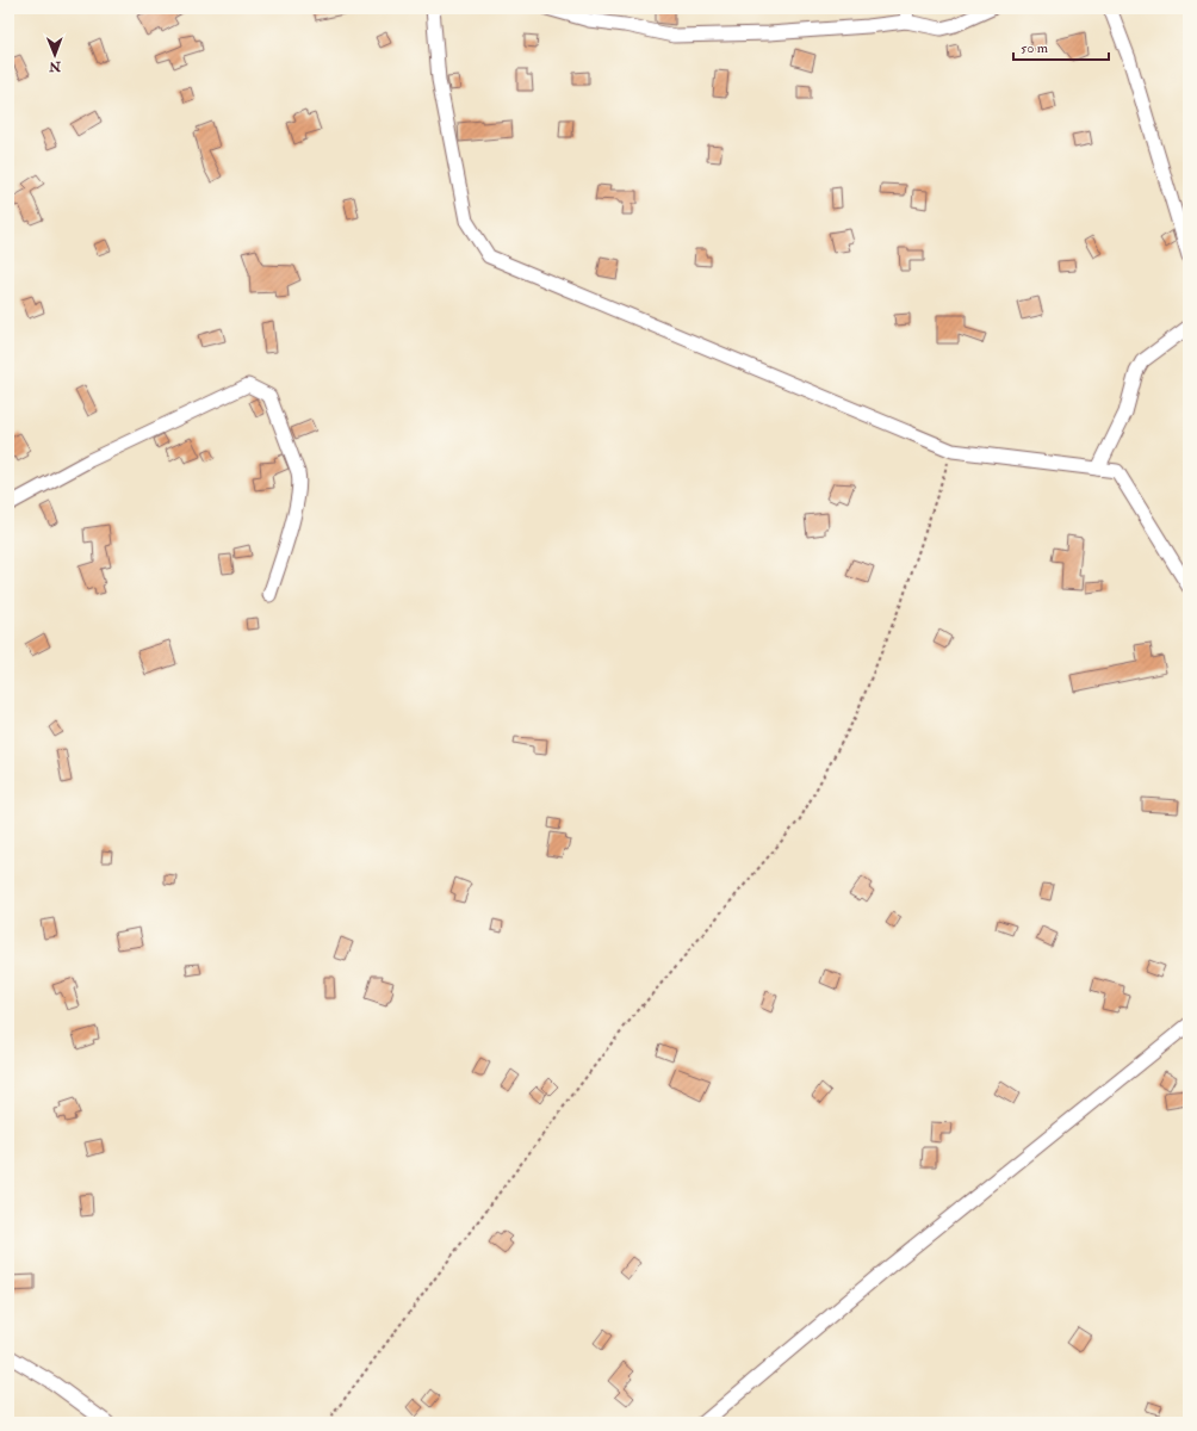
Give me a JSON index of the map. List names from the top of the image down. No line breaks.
{"scale_bar":"50 m","north":"bottom"}
